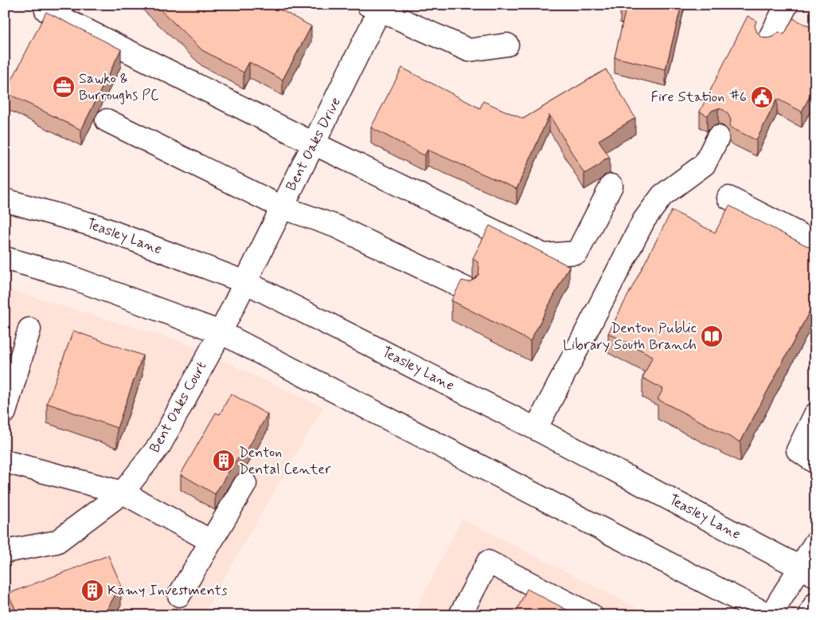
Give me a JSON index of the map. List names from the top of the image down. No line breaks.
{"streets":{"main road":["Bent Oaks Drive","Teasley Lane","Bent Oaks Court"]},"crossings":[["Bent Oaks Drive","Teasley Lane"],["Bent Oaks Drive","Bent Oaks Court"],["Teasley Lane","Bent Oaks Court"]],"places":{"office":["Sawko & Burroughs PC"],"public building":["Fire Station #6"],"library":["Denton Public Library South Branch"],"building":["Denton Dental Center","Kamy Investments"]}}
